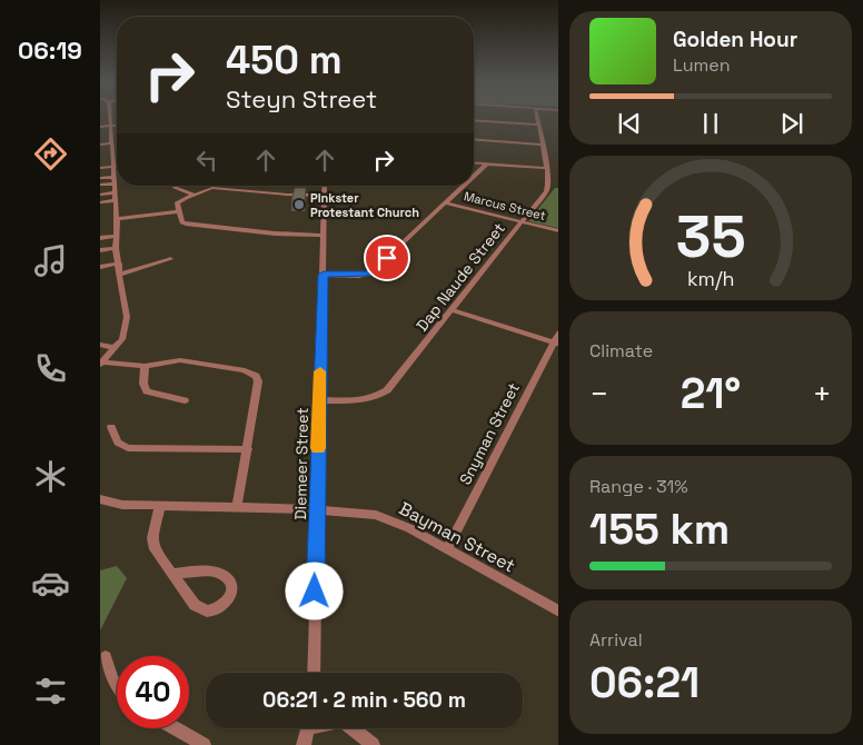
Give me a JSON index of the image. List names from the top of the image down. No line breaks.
{"streets":{"street":["Marcus Street","Dap Naude Street","Snyman Street","Diemeer Street","Bayman Street"]},"crossings":[["Marcus Street","Dap Naude Street"],["Dap Naude Street","Diemeer Street"],["Snyman Street","Bayman Street"],["Diemeer Street","Bayman Street"]],"places":["Pinkster Protestant Church"],"page":{"tabs":"06:19","turn":["450 m","Steyn Street"],"song":["Golden Hour","Lumen"],"tile":["Climate",["Range · 31%","155 km"],["Arrival","06:21"]],"heat":["−","21°","+"],"limit":"40","trip":"06:21 · 2 min · 560 m","gauge":["35","km/h"]}}
